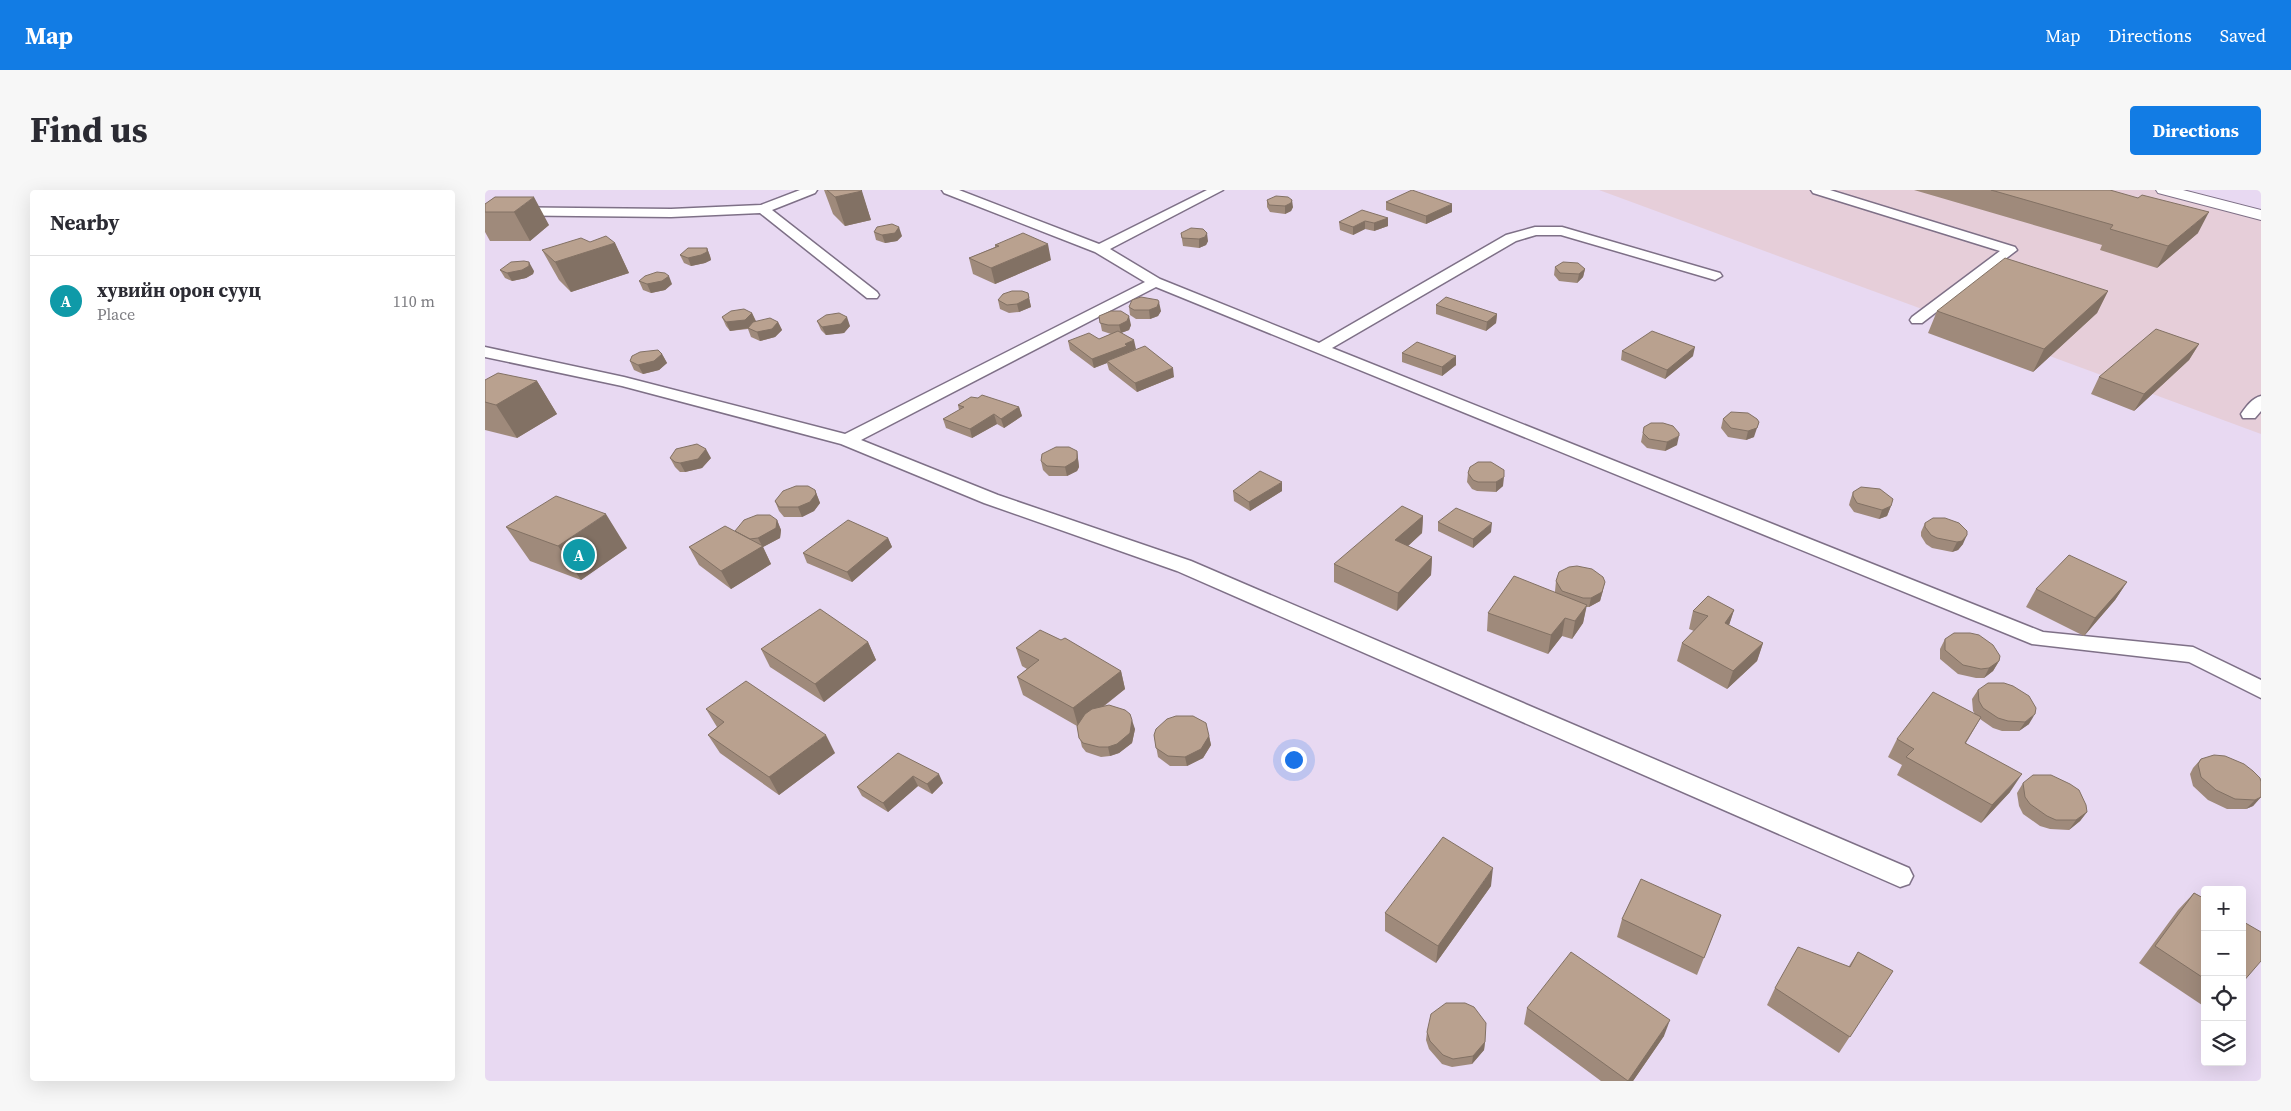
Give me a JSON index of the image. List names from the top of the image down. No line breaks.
{"page":{"header":"Map","nav":["Map","Directions","Saved"],"title":"Find us","buttons":"Directions","heading":"Nearby","list":[{"mark":"A","name":"хувийн орон сууц","note":"Place","value":"110 m"}],"pins":"A","map_buttons":["+","−"]}}
